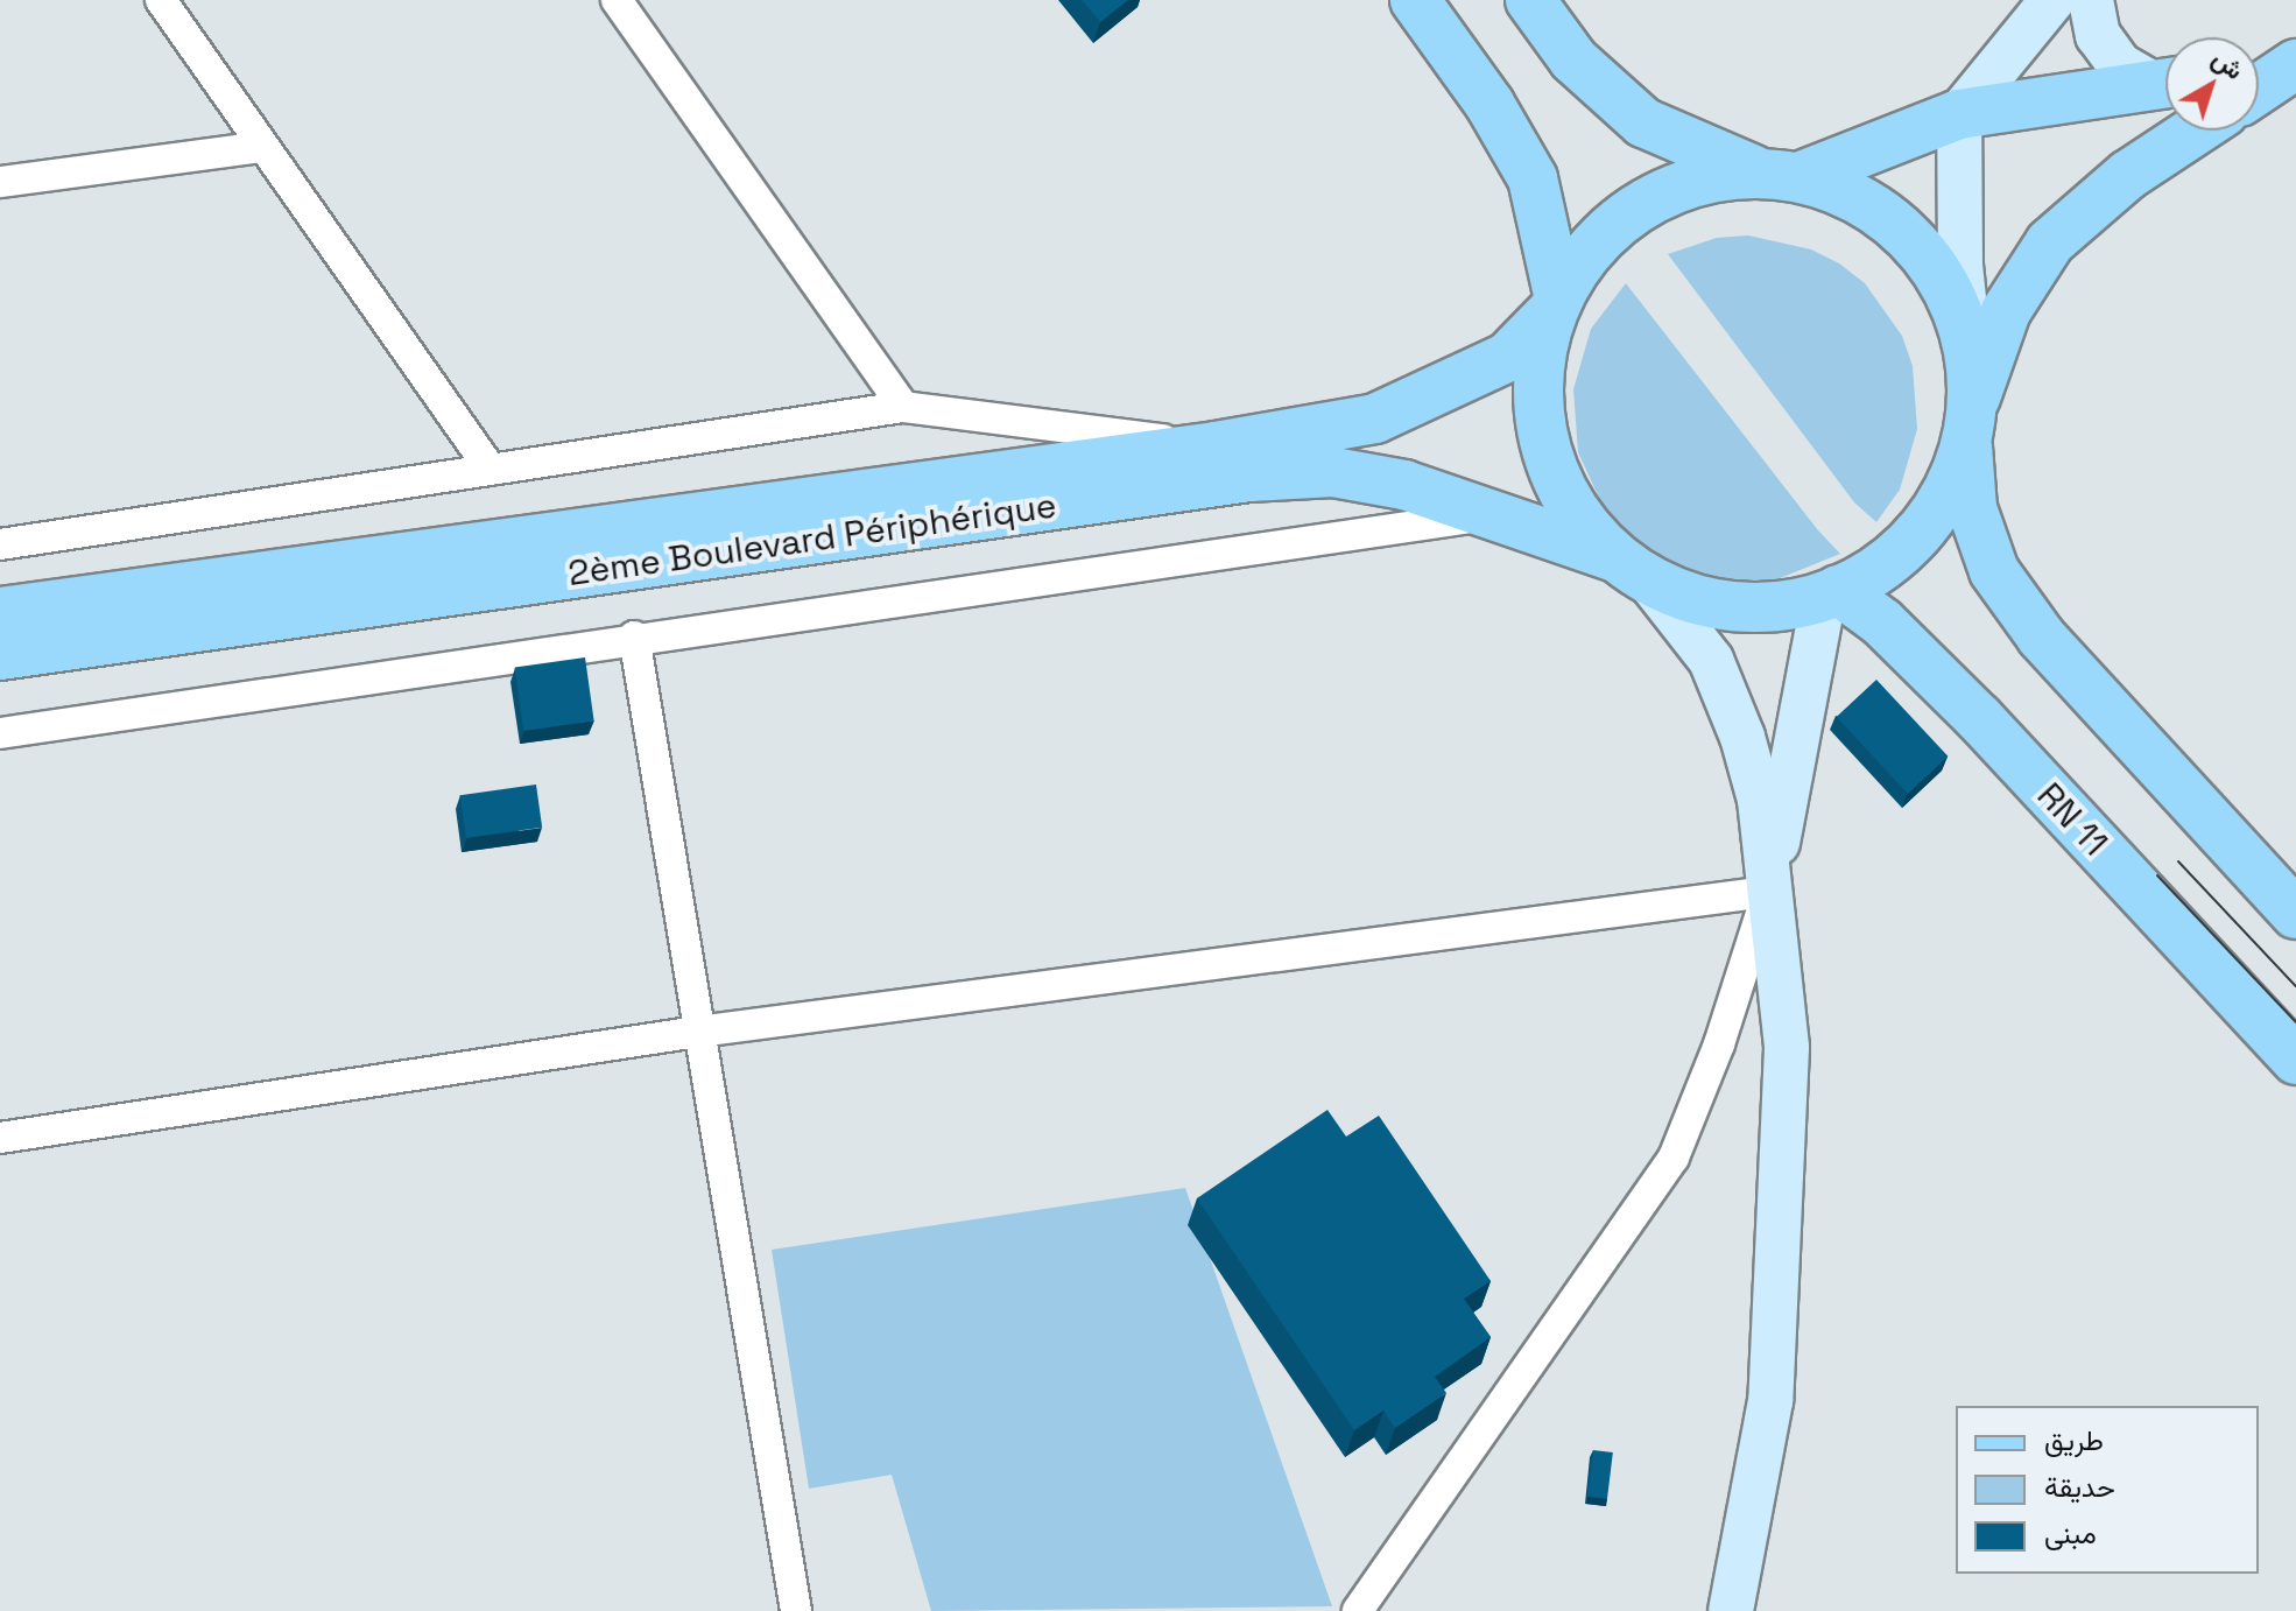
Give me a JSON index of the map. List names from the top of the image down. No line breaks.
{"streets":{"main road":["2ème Boulevard Périphérique","RN 11"]},"crossings":[["2ème Boulevard Périphérique","RN 11"]],"legend":["طريق","حديقة","مبنى"],"north":"top right"}
